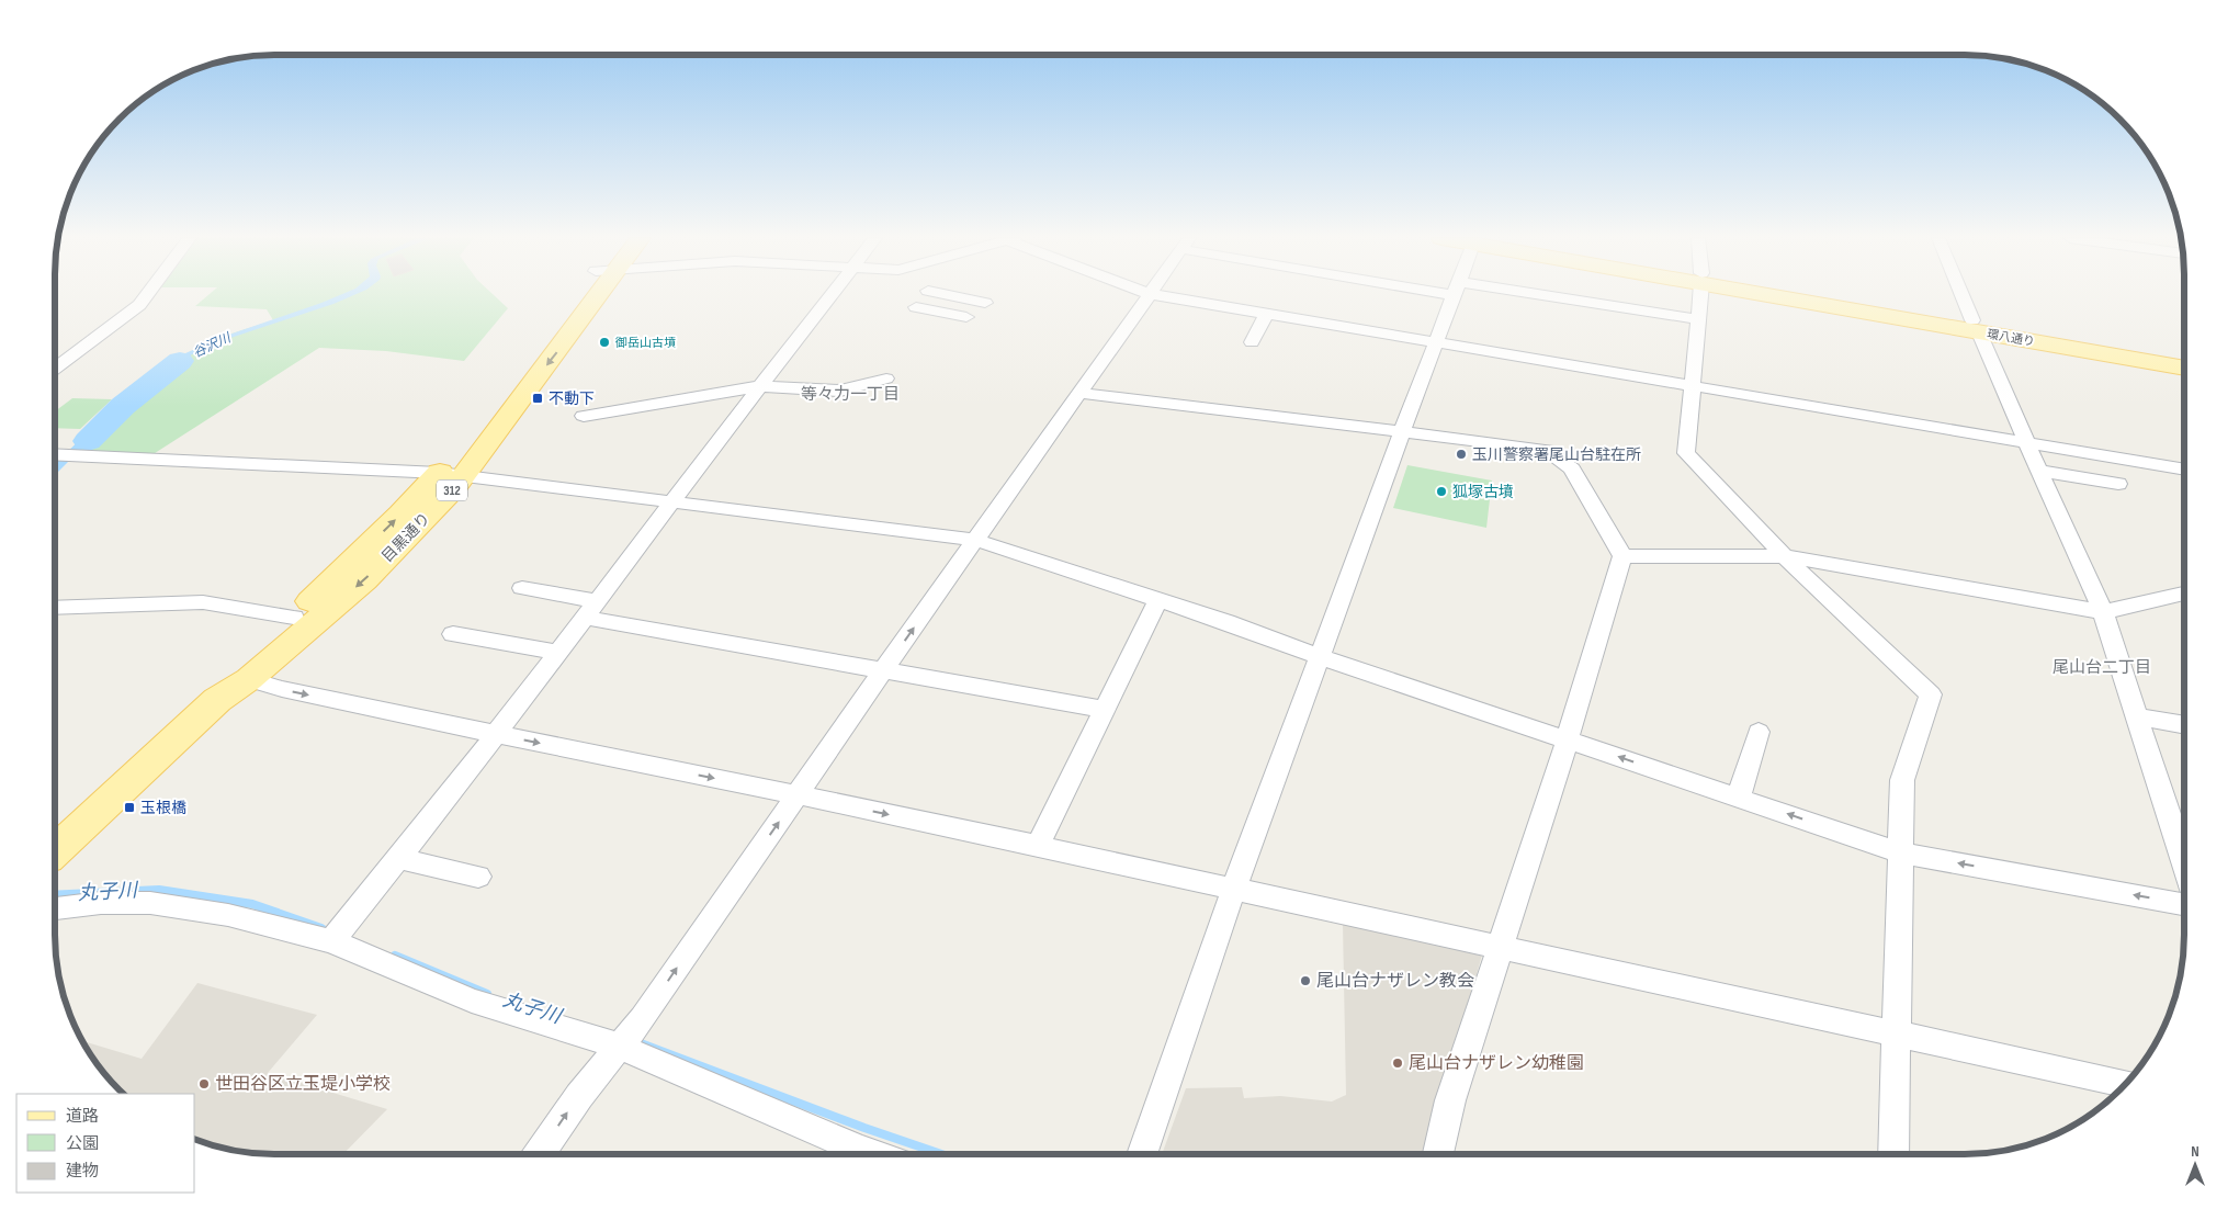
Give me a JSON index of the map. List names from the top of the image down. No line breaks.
{"streets":{"main road":["環八通り","312","目黒通り"]},"districts":["等々力一丁目","尾山台二丁目"],"water":["谷沢川","丸子川"],"places":{"other":["御岳山古墳","玉川警察署尾山台駐在所","狐塚古墳","尾山台ナザレン教会","尾山台ナザレン幼稚園","世田谷区立玉堤小学校"],"transit":["不動下","玉根橋"]},"legend":["道路","公園","建物"],"north":"top"}
